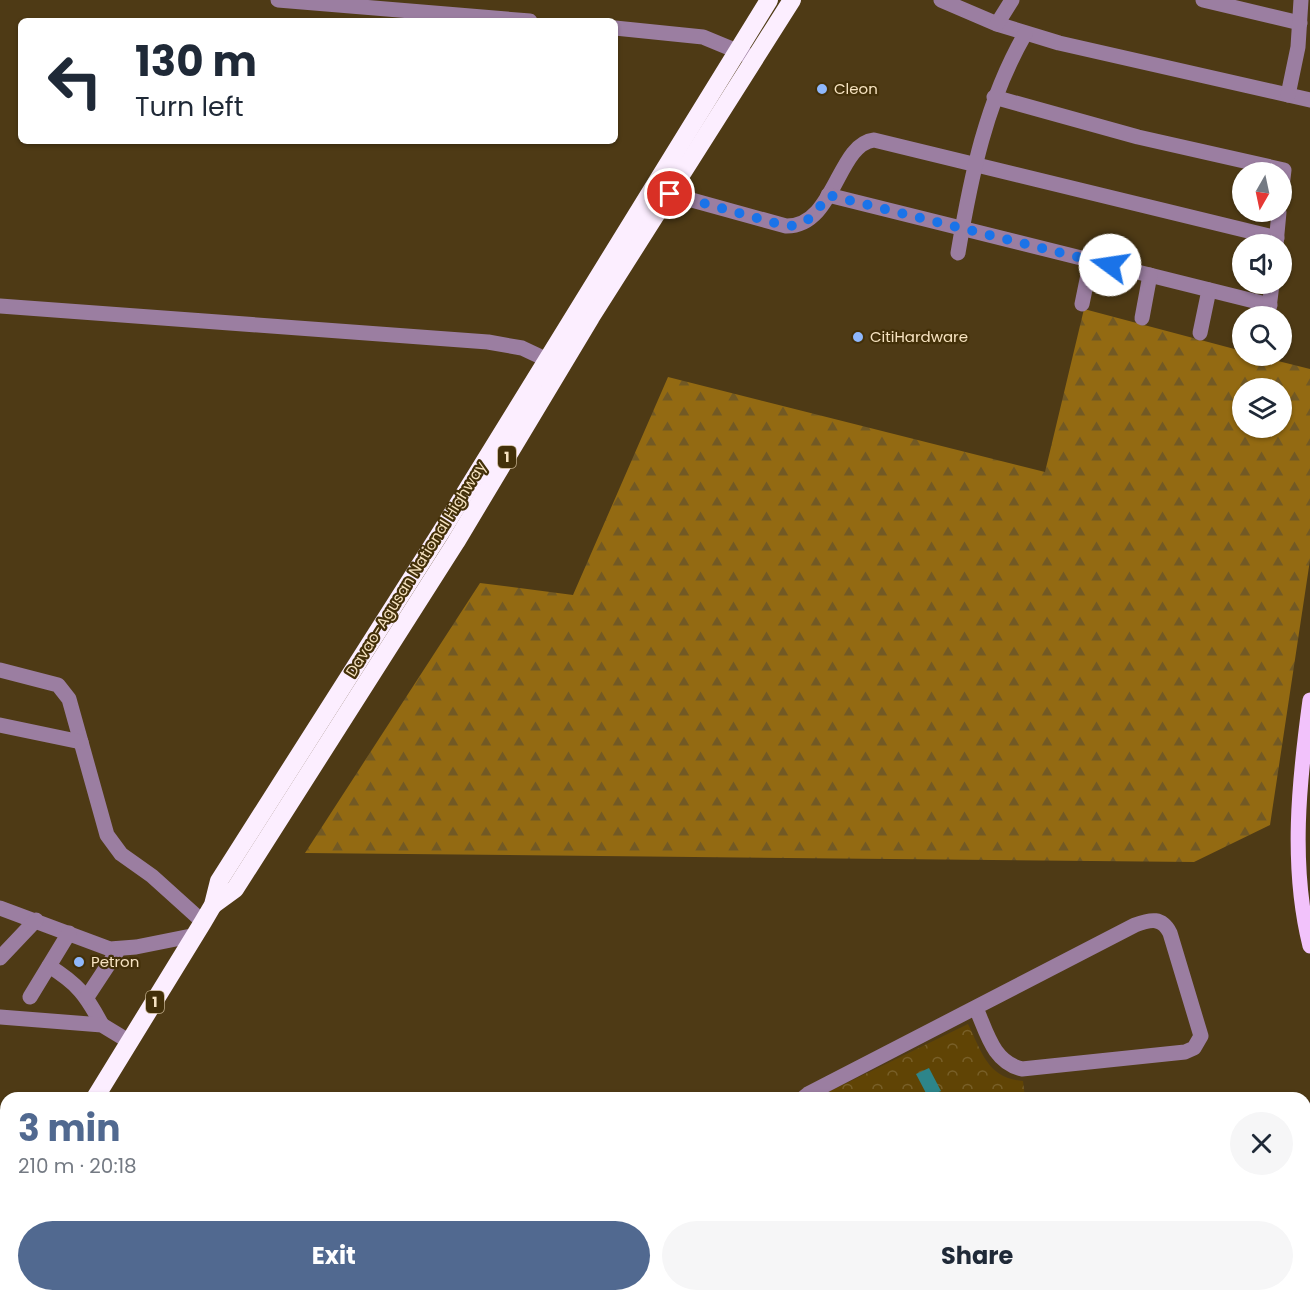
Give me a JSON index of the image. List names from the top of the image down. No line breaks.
{"streets":{"highway":["1","Davao-Agusan National Highway"]},"places":["Cleon","CitiHardware","Petron"],"north":"bottom","page":{"turn":["130 m","Turn left"],"heading":["3 min","210 m · 20:18"],"buttons":["Exit","Share"]}}
